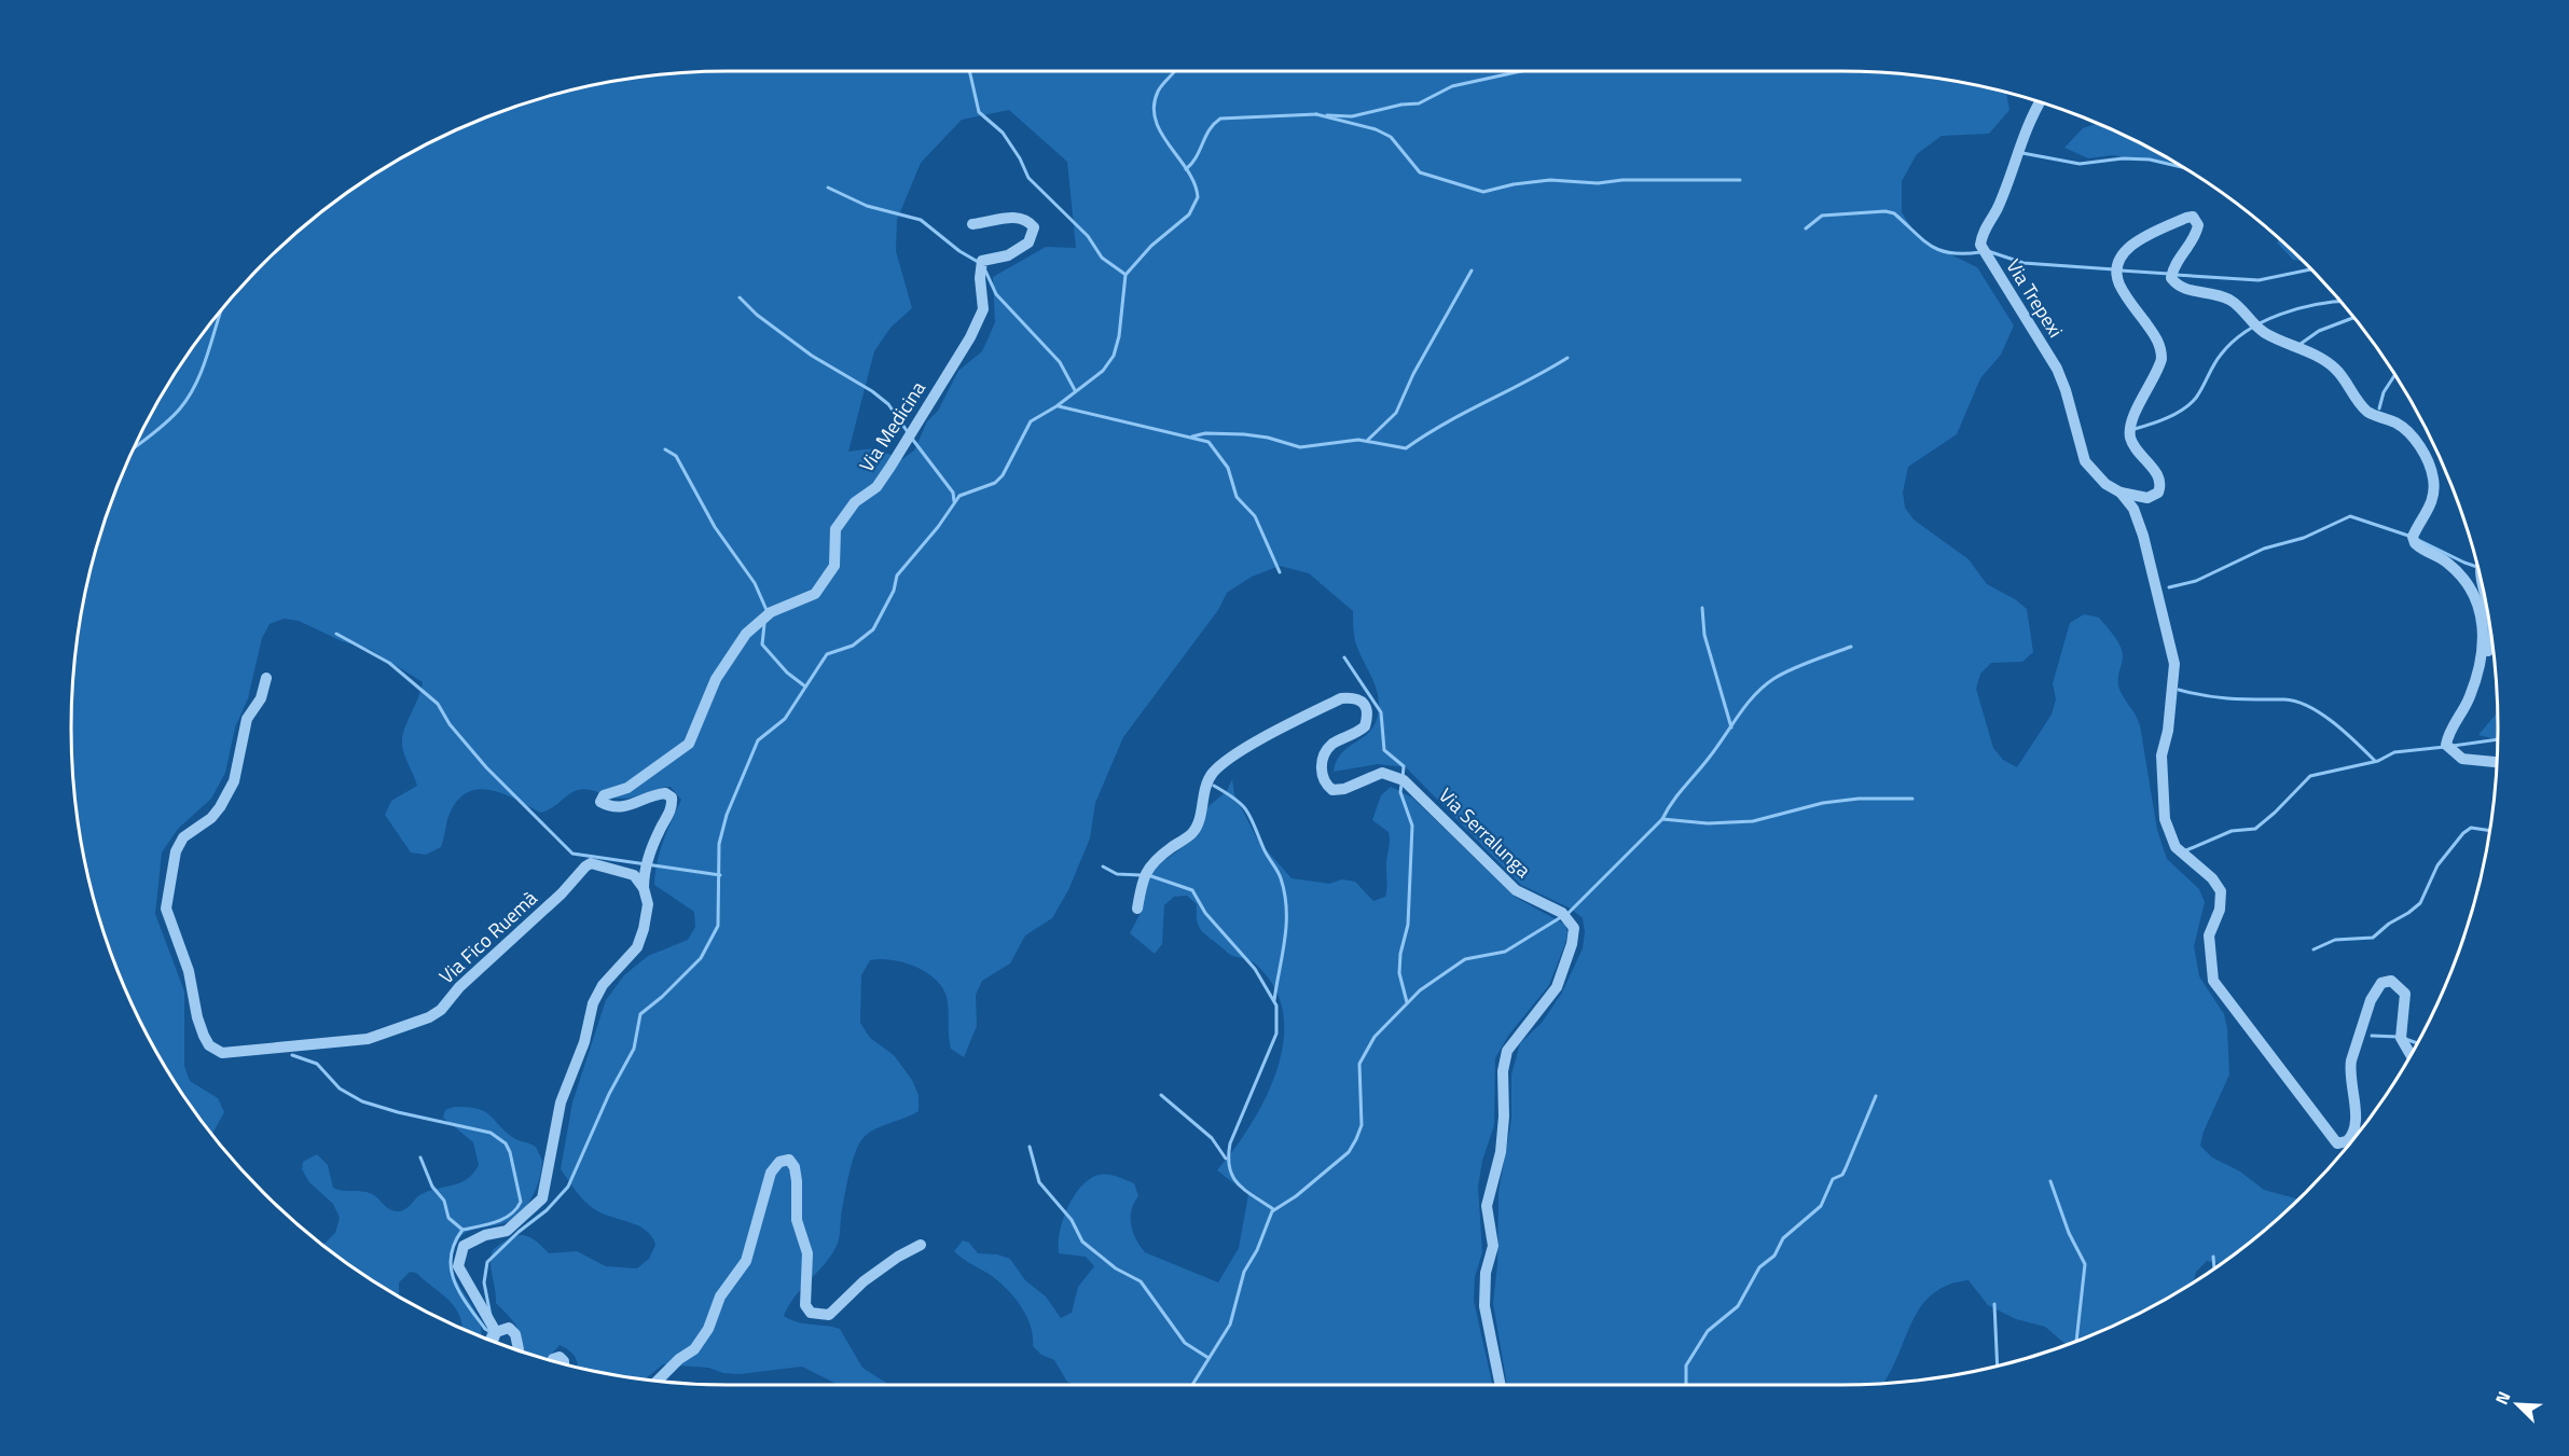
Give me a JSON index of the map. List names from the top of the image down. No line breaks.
{"streets":{"street":["Via Trepexi","Via Medicina","Via Serralunga","Via Fico Ruemà"]},"crossings":[["Via Medicina","Via Fico Ruemà"]],"north":"top left"}
